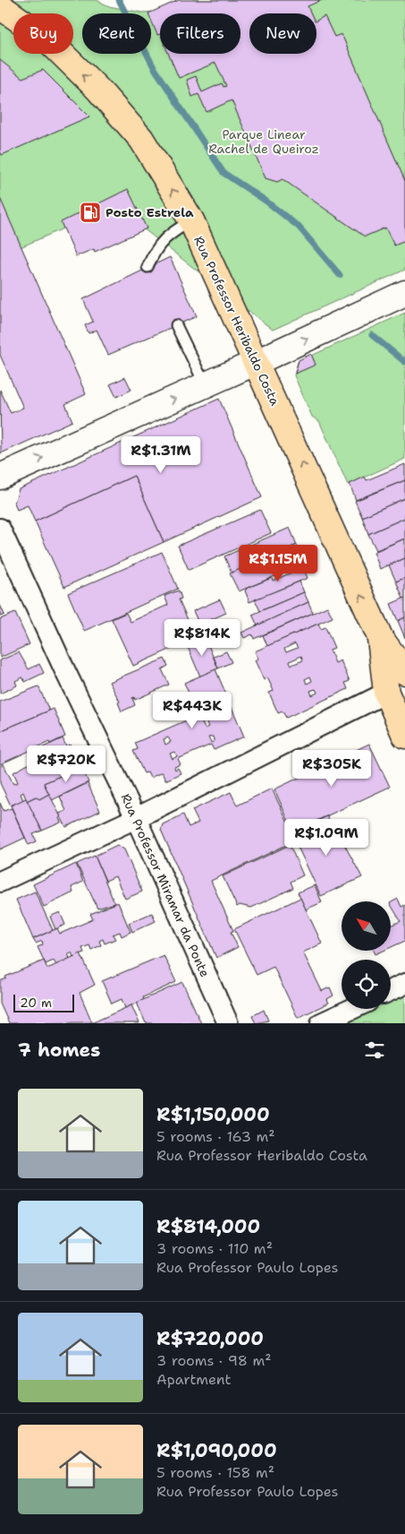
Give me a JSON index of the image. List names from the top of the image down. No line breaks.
{"streets":{"main road":["Rua Professor Heribaldo Costa"],"street":["Rua Professor Miramar da Ponte"]},"one_way":["Rua Professor Heribaldo Costa"],"parks":["Parque Linear Rachel de Queiroz"],"places":{"fuel station":["Posto Estrela"]},"scale_bar":"20 m","north":"top left","page":{"chip":["Buy","Rent","Filters","New"],"price":["R$1.31M","R$1.15M","R$814K","R$443K","R$720K","R$305K","R$1.09M"],"scale":"20 m","heading":"7 homes","list":[{"name":"R$1,150,000","note":"5 rooms · 163 m² · Rua Professor Heribaldo Costa"},{"name":"R$814,000","note":"3 rooms · 110 m² · Rua Professor Paulo Lopes"},{"name":"R$720,000","note":"3 rooms · 98 m² · Apartment"},{"name":"R$1,090,000","note":"5 rooms · 158 m² · Rua Professor Paulo Lopes"}]}}
